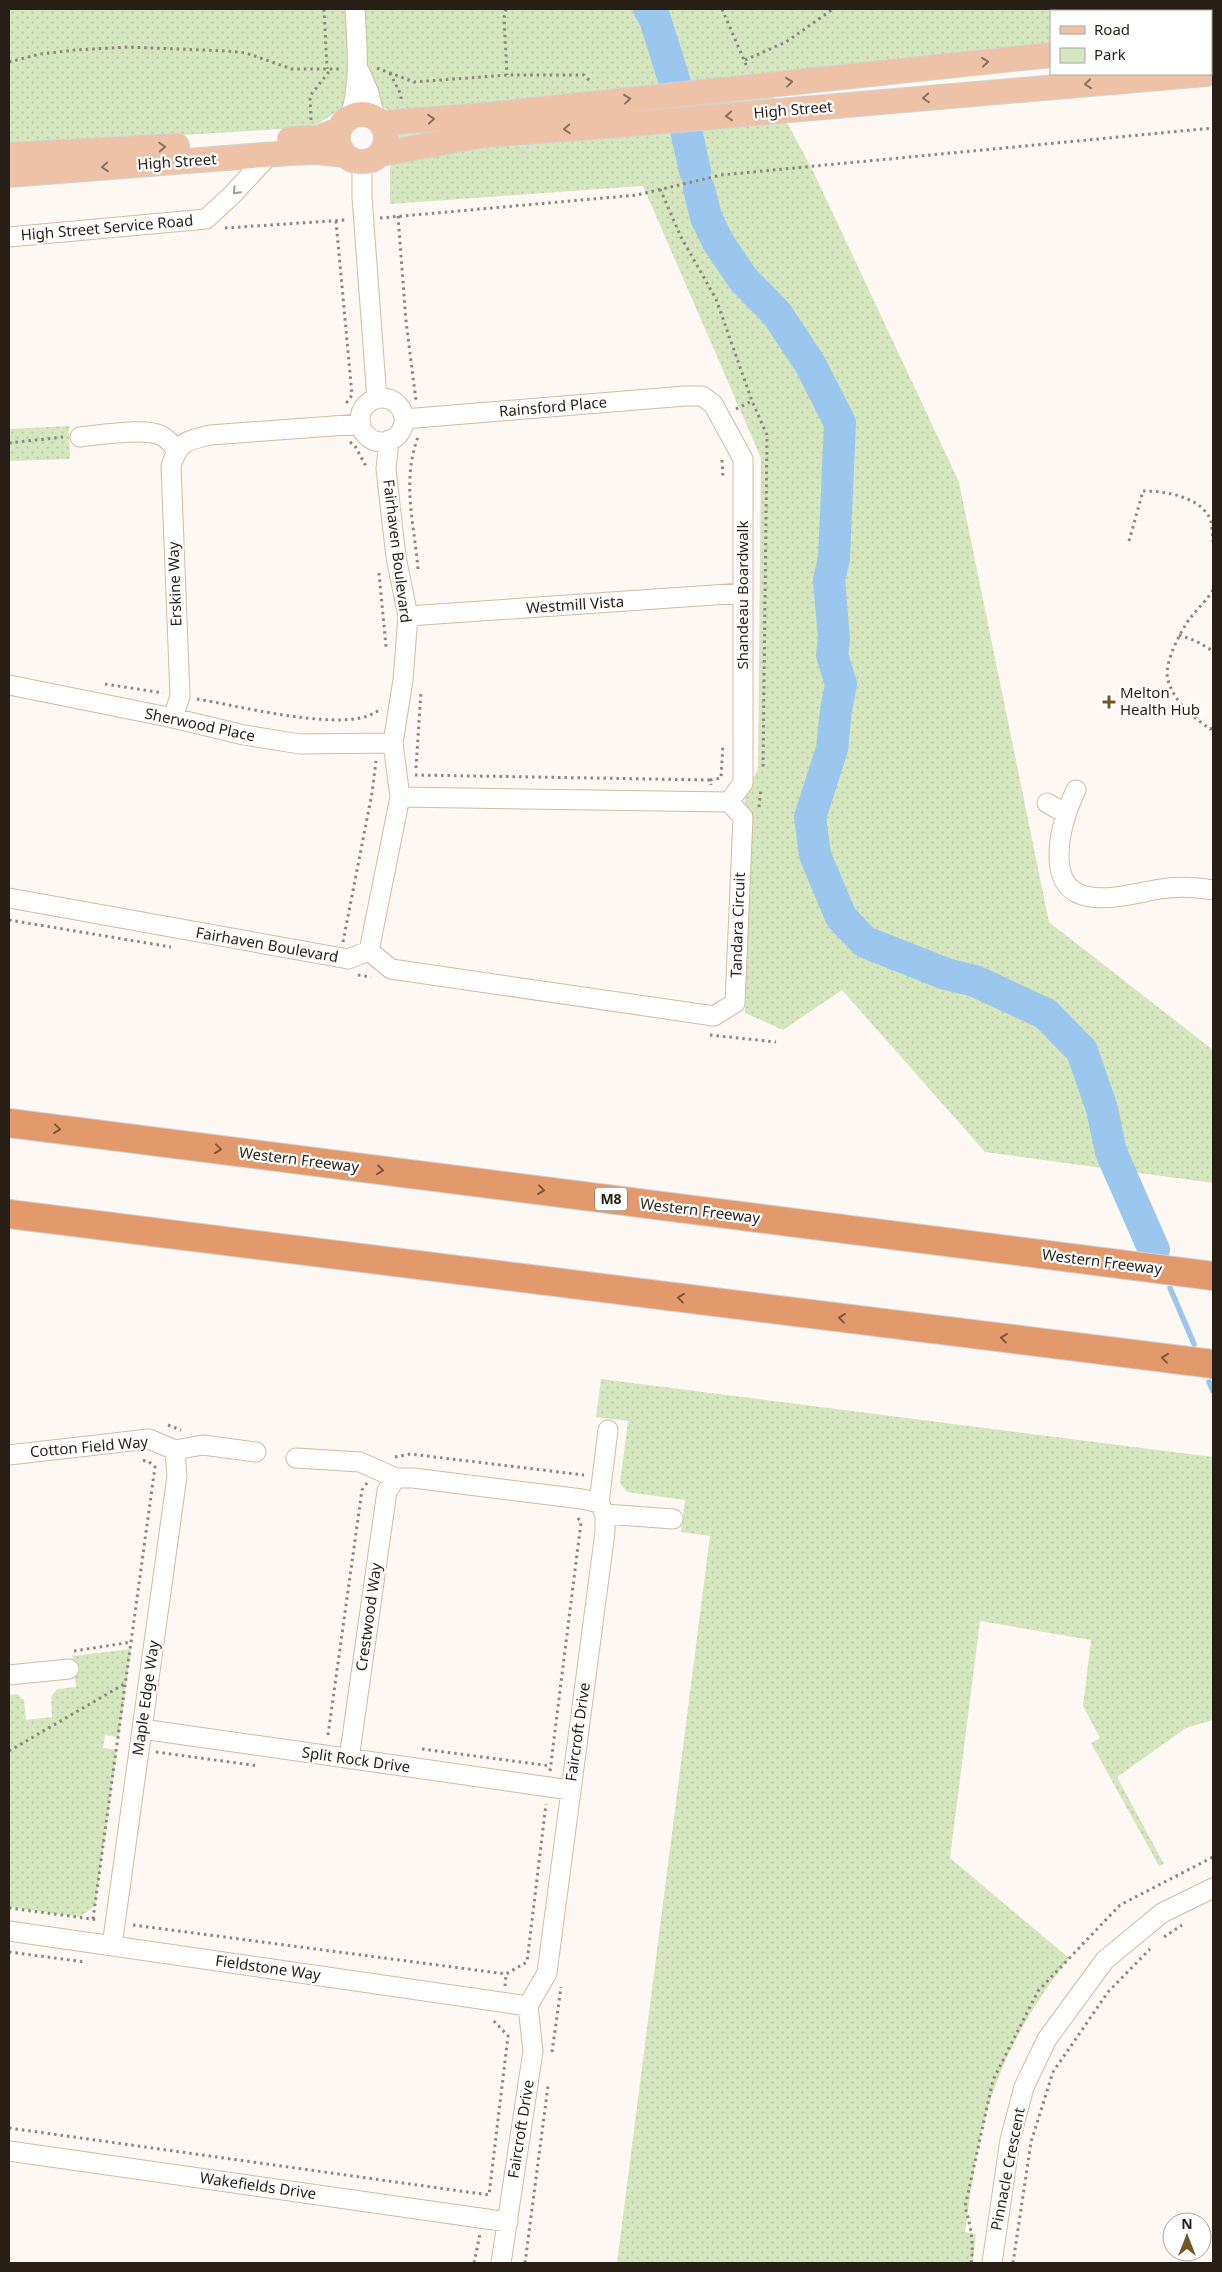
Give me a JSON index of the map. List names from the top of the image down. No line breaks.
{"streets":{"highway":["Western Freeway","M8"],"main road":["High Street"],"street":["High Street Service Road","Rainsford Place","Fairhaven Boulevard","Erskine Way","Shandeau Boardwalk","Westmill Vista","Sherwood Place","Tandara Circuit","Cotton Field Way","Crestwood Way","Maple Edge Way","Faircroft Drive","Split Rock Drive","Fieldstone Way","Pinnacle Crescent","Wakefields Drive"]},"crossings":[["High Street","High Street Service Road"],["Rainsford Place","Fairhaven Boulevard"],["Rainsford Place","Shandeau Boardwalk"],["Fairhaven Boulevard","Westmill Vista"],["Fairhaven Boulevard","Sherwood Place"],["Fairhaven Boulevard","Tandara Circuit"],["Erskine Way","Sherwood Place"],["Shandeau Boardwalk","Westmill Vista"],["Shandeau Boardwalk","Tandara Circuit"],["Cotton Field Way","Maple Edge Way"],["Crestwood Way","Split Rock Drive"],["Maple Edge Way","Split Rock Drive"],["Maple Edge Way","Fieldstone Way"],["Faircroft Drive","Split Rock Drive"],["Faircroft Drive","Fieldstone Way"],["Faircroft Drive","Wakefields Drive"]],"one_way":["High Street Service Road"],"places":{"health":["Melton Health Hub"]},"legend":["Road","Park"],"north":"top"}
